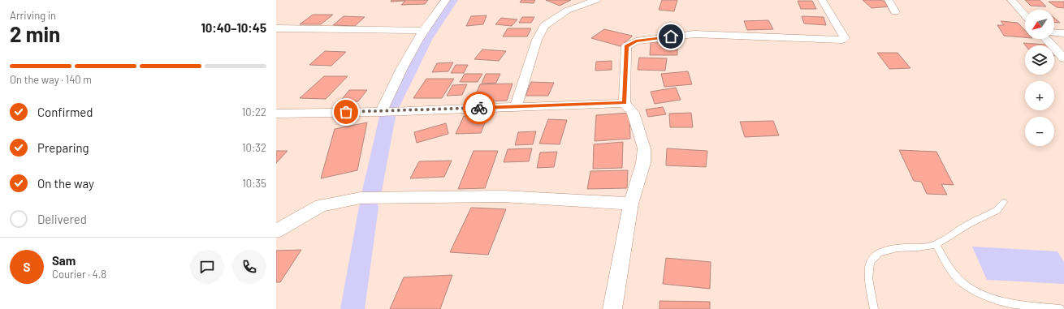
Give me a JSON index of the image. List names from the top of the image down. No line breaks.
{"north":"bottom left","page":{"heading":["2 min","Arriving in","10:40–10:45"],"panel":["Sam","Courier · 4.8"],"map_buttons":["+","−"],"bar":"On the way · 140 m","list":[["Confirmed","10:22"],["Preparing","10:32"],["On the way","10:35"],"Delivered"],"round":"S"}}
